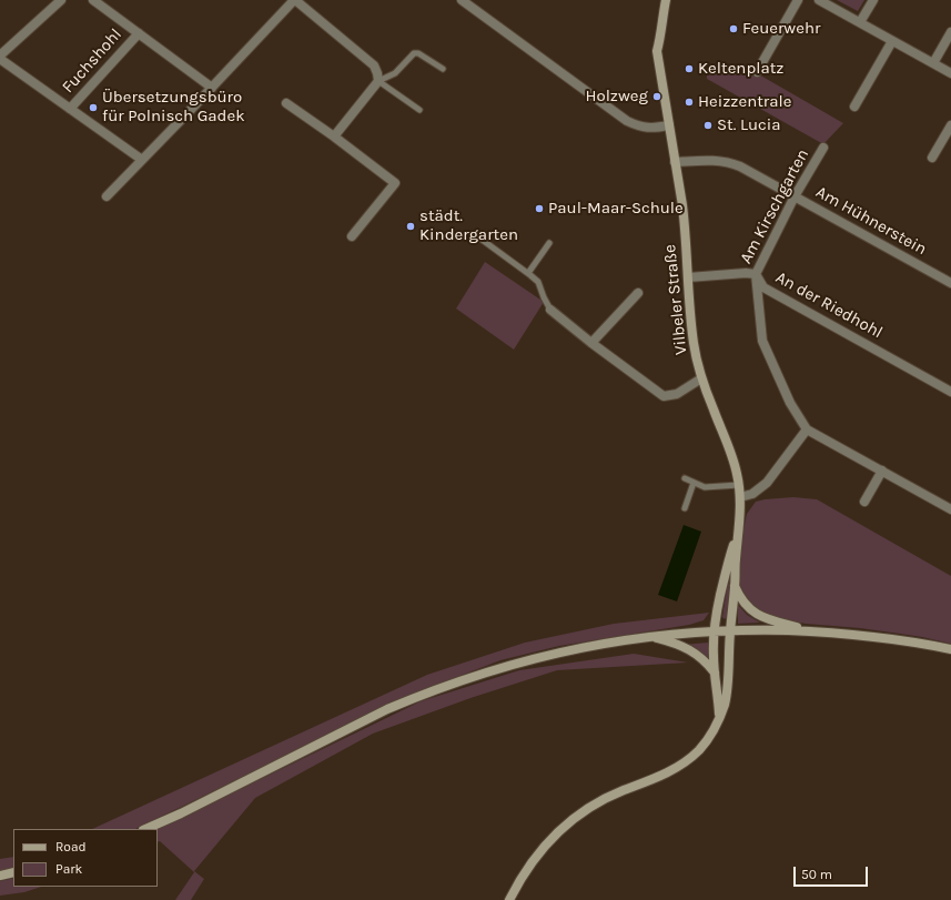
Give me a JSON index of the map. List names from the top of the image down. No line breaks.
{"streets":{"street":["Fuchshohl","Am Kirschgarten","Am Hühnerstein","Vilbeler Straße","An der Riedhohl"]},"crossings":[["Am Kirschgarten","Am Hühnerstein"],["Am Kirschgarten","An der Riedhohl"],["Am Hühnerstein","Vilbeler Straße"],["Vilbeler Straße","An der Riedhohl"]],"places":["Feuerwehr","Keltenplatz","Holzweg","Heizzentrale","Übersetzungsbüro für Polnisch Gadek","St. Lucia","Paul-Maar-Schule","städt. Kindergarten"],"legend":["Road","Park"],"scale_bar":"50 m"}
